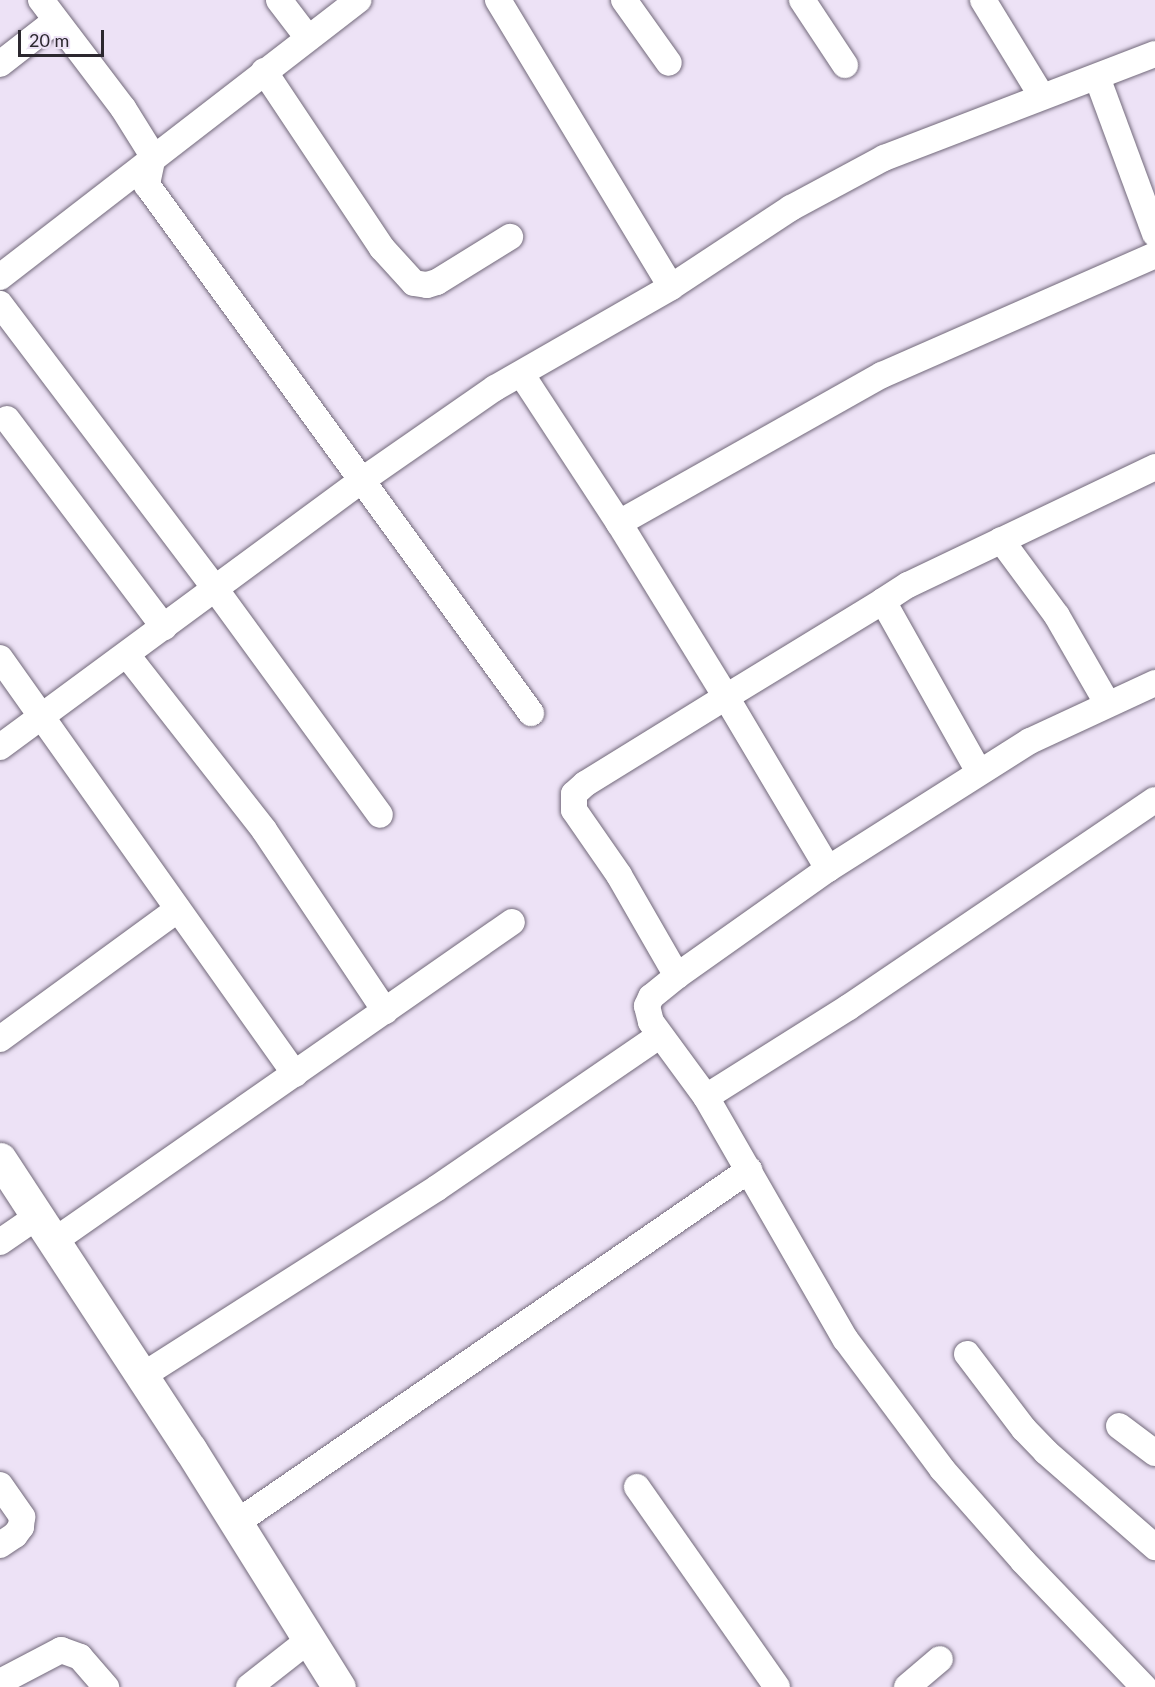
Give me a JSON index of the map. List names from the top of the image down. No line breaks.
{"scale_bar":"20 m"}
